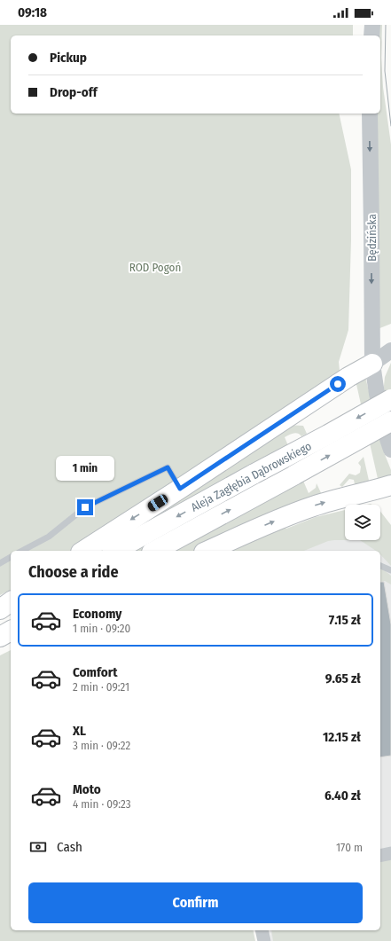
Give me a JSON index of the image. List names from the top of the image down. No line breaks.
{"streets":{"main road":["Aleja Zagłębia Dąbrowskiego"],"street":["Będzińska"]},"one_way":["Będzińska"],"parks":["ROD Pogoń"],"page":{"status":"09:18","banner":["Pickup","Drop-off"],"bubble":"1 min","heading":"Choose a ride","list":[{"name":"Economy","note":"1 min · 09:20","value":"7.15 zł"},{"name":"Comfort","note":"2 min · 09:21","value":"9.65 zł"},{"name":"XL","note":"3 min · 09:22","value":"12.15 zł"},{"name":"Moto","note":"4 min · 09:23","value":"6.40 zł"}],"pay":["Cash","170 m"],"buttons":"Confirm"}}
